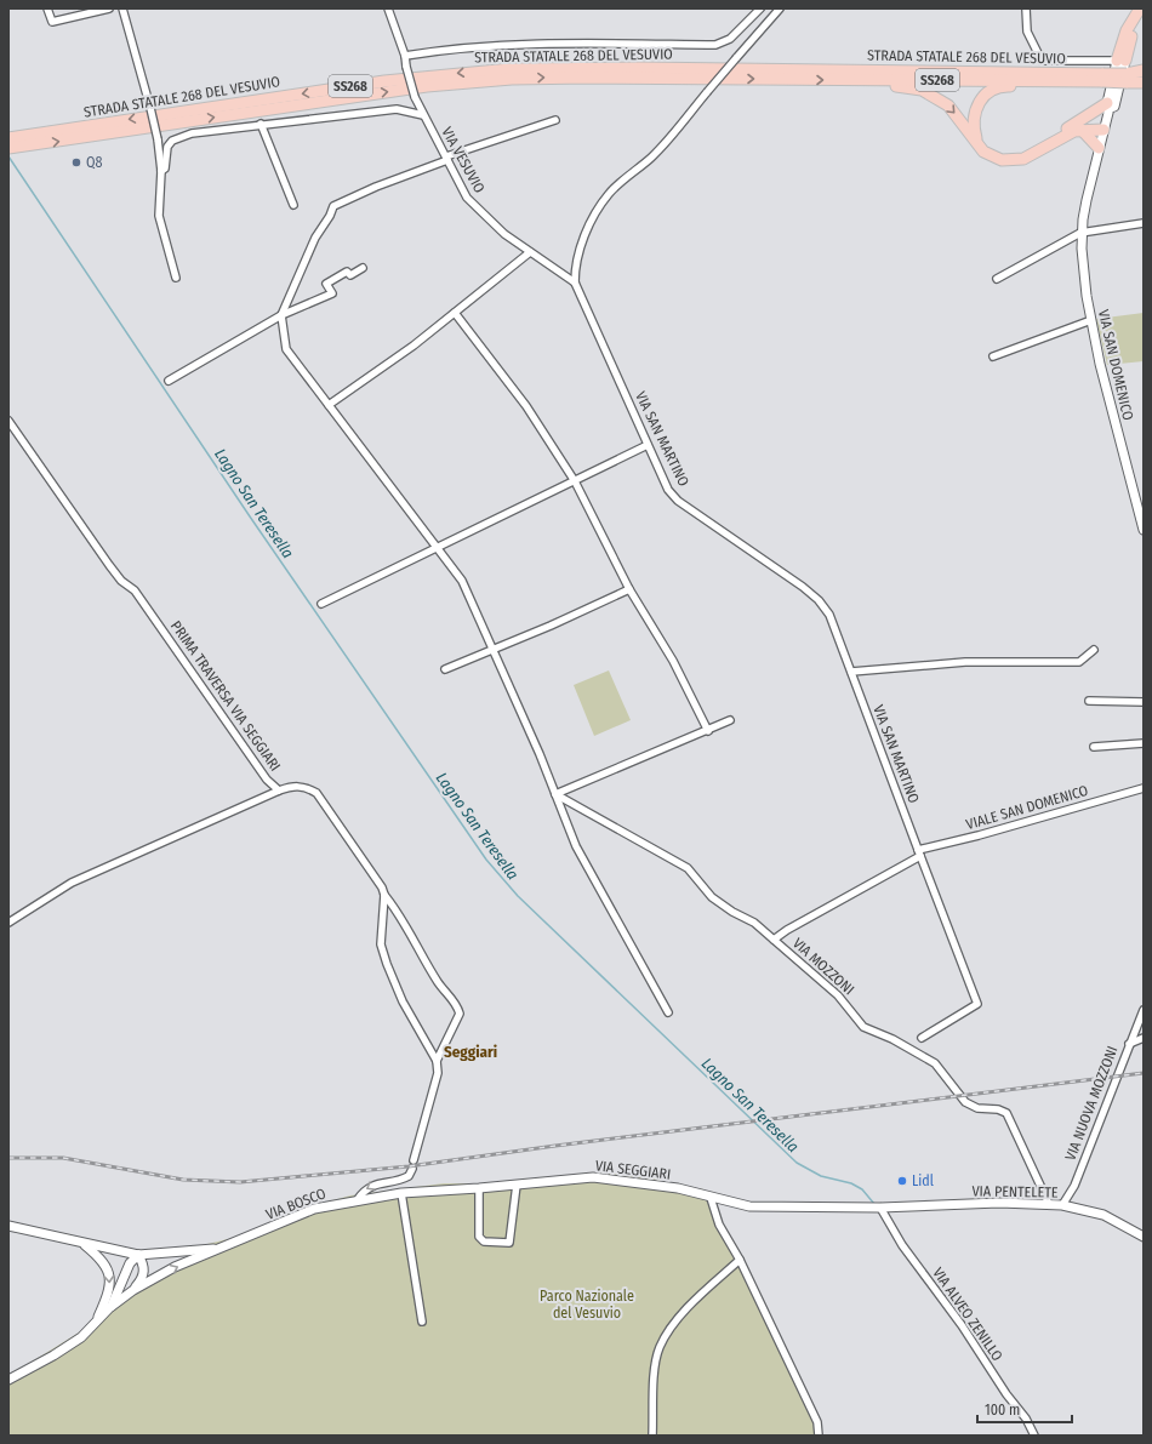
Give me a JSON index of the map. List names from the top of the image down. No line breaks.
{"streets":{"highway":["STRADA STATALE 268 DEL VESUVIO","SS268"],"main road":["VIA SAN DOMENICO","VIA SEGGIARI","VIA PENTELETE","VIA BOSCO"],"street":["VIA VESUVIO","VIA SAN MARTINO","PRIMA TRAVERSA VIA SEGGIARI","VIALE SAN DOMENICO","VIA MOZZONI","VIA NUOVA MOZZONI","VIA ALVEO ZENILLO"]},"crossings":[["VIA VESUVIO","VIA SAN MARTINO"],["VIA SAN MARTINO","VIALE SAN DOMENICO"],["VIA SAN MARTINO","VIA MOZZONI"],["VIALE SAN DOMENICO","VIA MOZZONI"],["VIA MOZZONI","VIA PENTELETE"],["VIA NUOVA MOZZONI","VIA PENTELETE"],["VIA SEGGIARI","VIA PENTELETE"],["VIA SEGGIARI","VIA BOSCO"],["VIA SEGGIARI","VIA ALVEO ZENILLO"],["VIA PENTELETE","VIA ALVEO ZENILLO"]],"districts":["Seggiari"],"water":["Lagno San Teresella"],"parks":["Parco Nazionale del Vesuvio"],"places":["Q8","Lidl"],"scale_bar":"100 m"}
